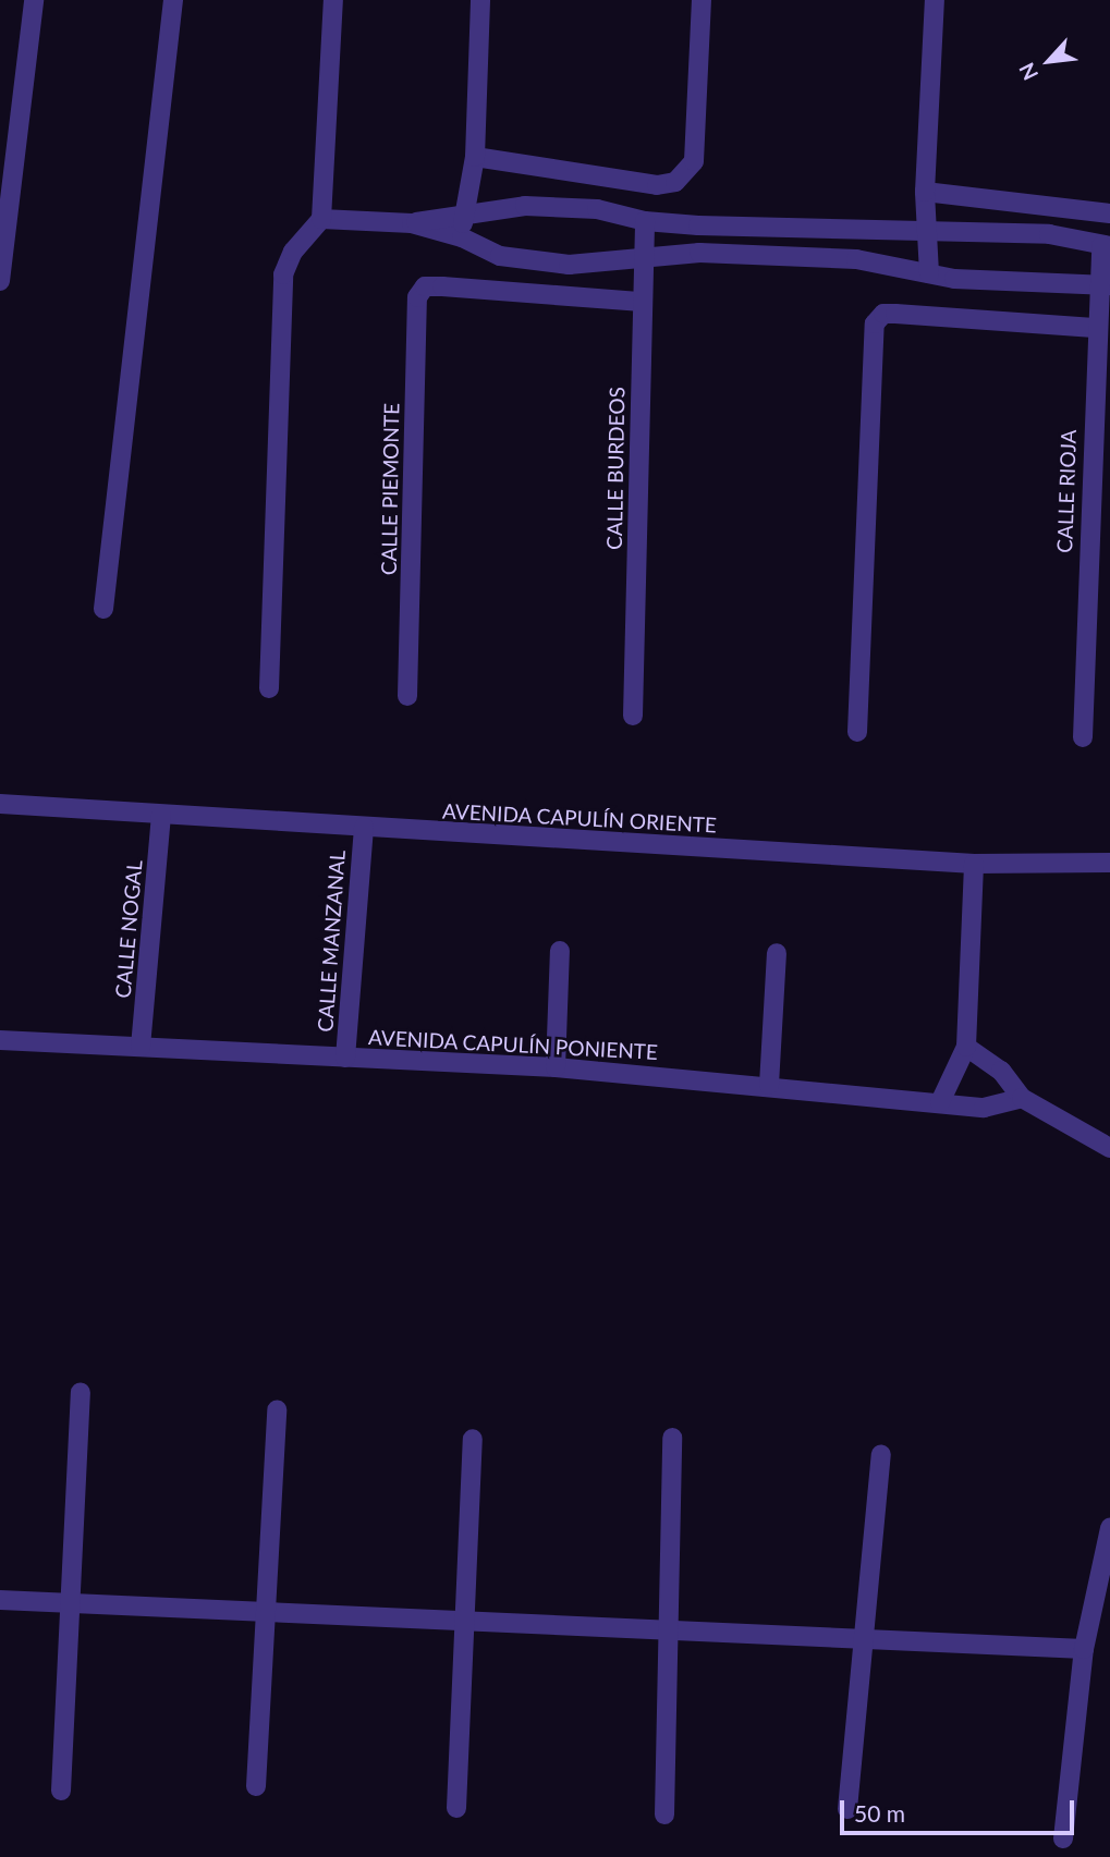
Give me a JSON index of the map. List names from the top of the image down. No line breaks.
{"streets":{"street":["CALLE BURDEOS","CALLE PIEMONTE","CALLE RIOJA","AVENIDA CAPULÍN ORIENTE","CALLE NOGAL","CALLE MANZANAL","AVENIDA CAPULÍN PONIENTE"]},"crossings":[["CALLE BURDEOS","CALLE PIEMONTE"],["AVENIDA CAPULÍN ORIENTE","CALLE NOGAL"],["AVENIDA CAPULÍN ORIENTE","CALLE MANZANAL"],["CALLE NOGAL","AVENIDA CAPULÍN PONIENTE"],["CALLE MANZANAL","AVENIDA CAPULÍN PONIENTE"]],"scale_bar":"50 m","north":"bottom left"}
